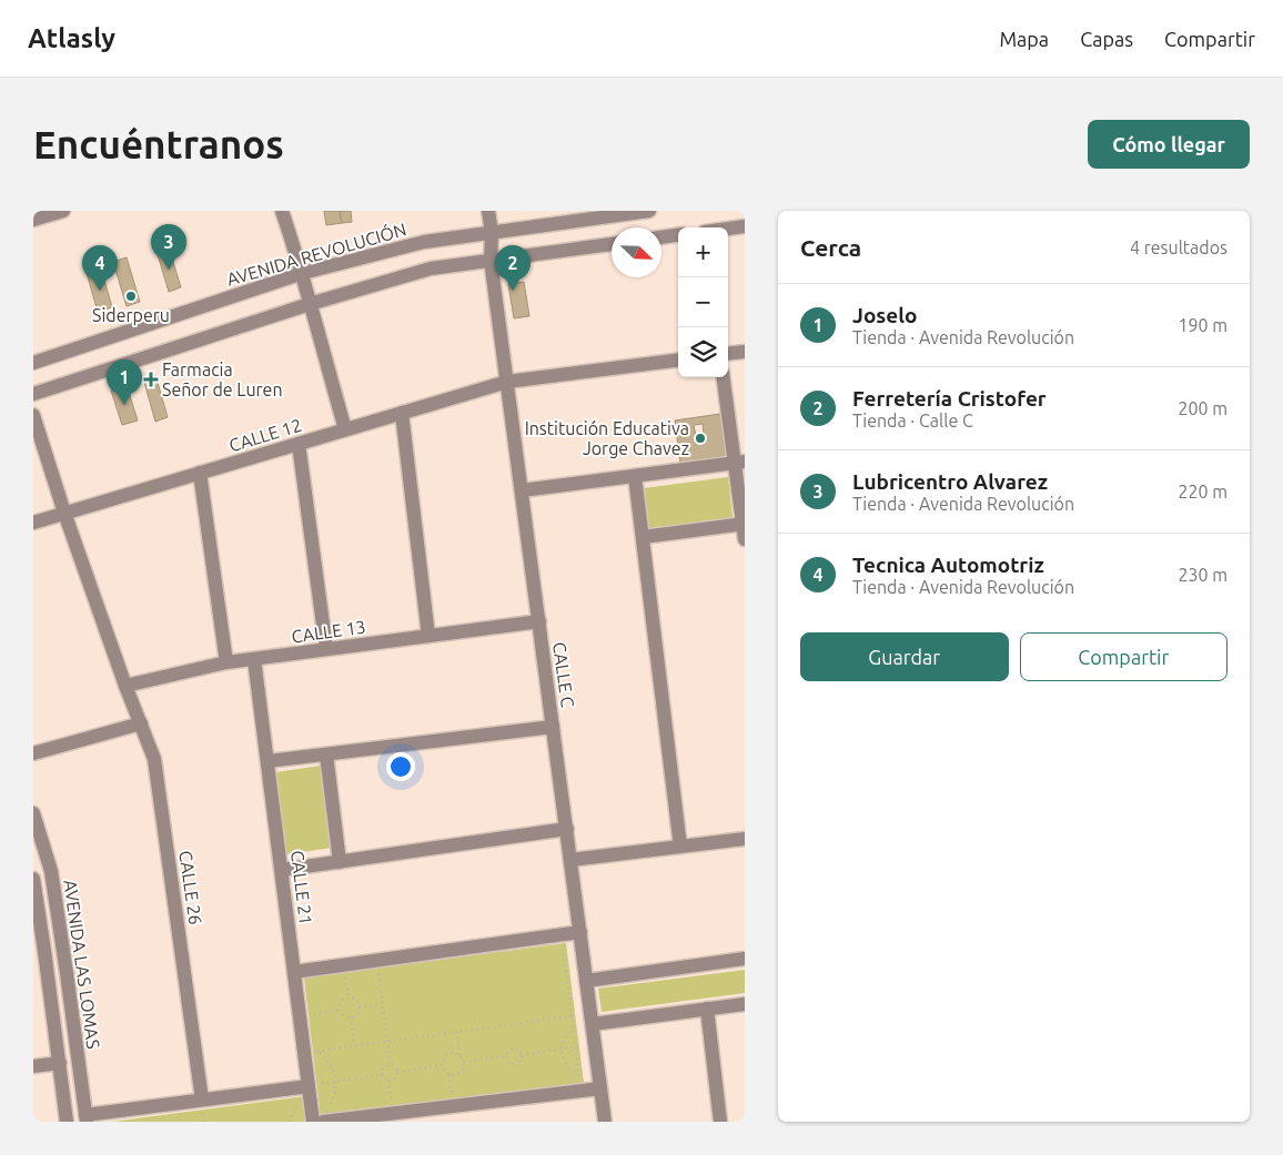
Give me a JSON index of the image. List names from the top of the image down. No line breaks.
{"streets":{"street":["AVENIDA REVOLUCIÓN","CALLE 12","CALLE 13","CALLE C","CALLE 26","CALLE 21","AVENIDA LAS LOMAS"]},"crossings":[["AVENIDA REVOLUCIÓN","CALLE C"],["CALLE 12","CALLE C"],["CALLE 12","CALLE 26"],["CALLE 13","CALLE C"],["CALLE 13","CALLE 26"],["CALLE 13","CALLE 21"]],"places":{"other":["Siderperu","Institución Educativa Jorge Chavez"],"health":["Farmacia Señor de Luren"]},"north":"bottom right","page":{"header":"Atlasly","nav":["Mapa","Capas","Compartir"],"buttons":["Cómo llegar",["Guardar","Compartir"]],"title":"Encuéntranos","heading":["Cerca","4 resultados"],"pins":["3","2","4","1"],"map_buttons":["+","−"],"list":[{"mark":"1","name":"Joselo","note":"Tienda · Avenida Revolución","value":"190 m"},{"mark":"2","name":"Ferretería Cristofer","note":"Tienda · Calle C","value":"200 m"},{"mark":"3","name":"Lubricentro Alvarez","note":"Tienda · Avenida Revolución","value":"220 m"},{"mark":"4","name":"Tecnica Automotriz","note":"Tienda · Avenida Revolución","value":"230 m"}]}}
